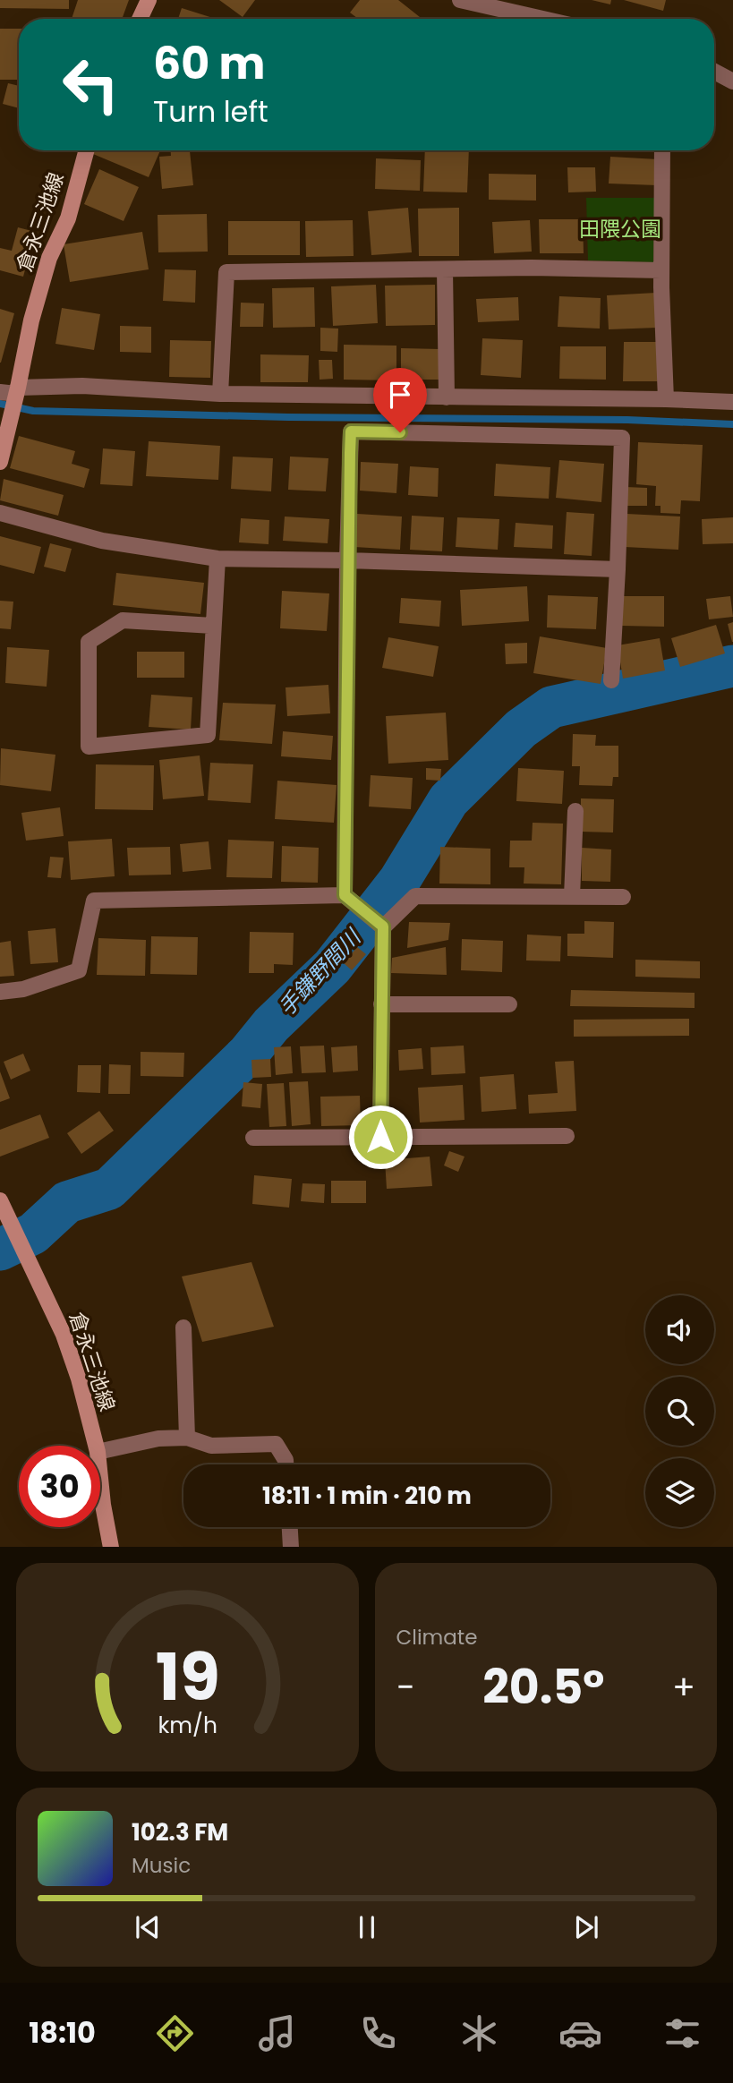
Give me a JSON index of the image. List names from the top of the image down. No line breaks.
{"streets":{"main road":["倉永三池線"]},"water":["手鎌野間川"],"parks":["田隈公園"],"page":{"turn":["60 m","Turn left"],"limit":"30","trip":"18:11 · 1 min · 210 m","tile":"Climate","heat":["−","20.5°","+"],"song":["102.3 FM","Music"],"tabs":"18:10","gauge":["19","km/h"]}}
